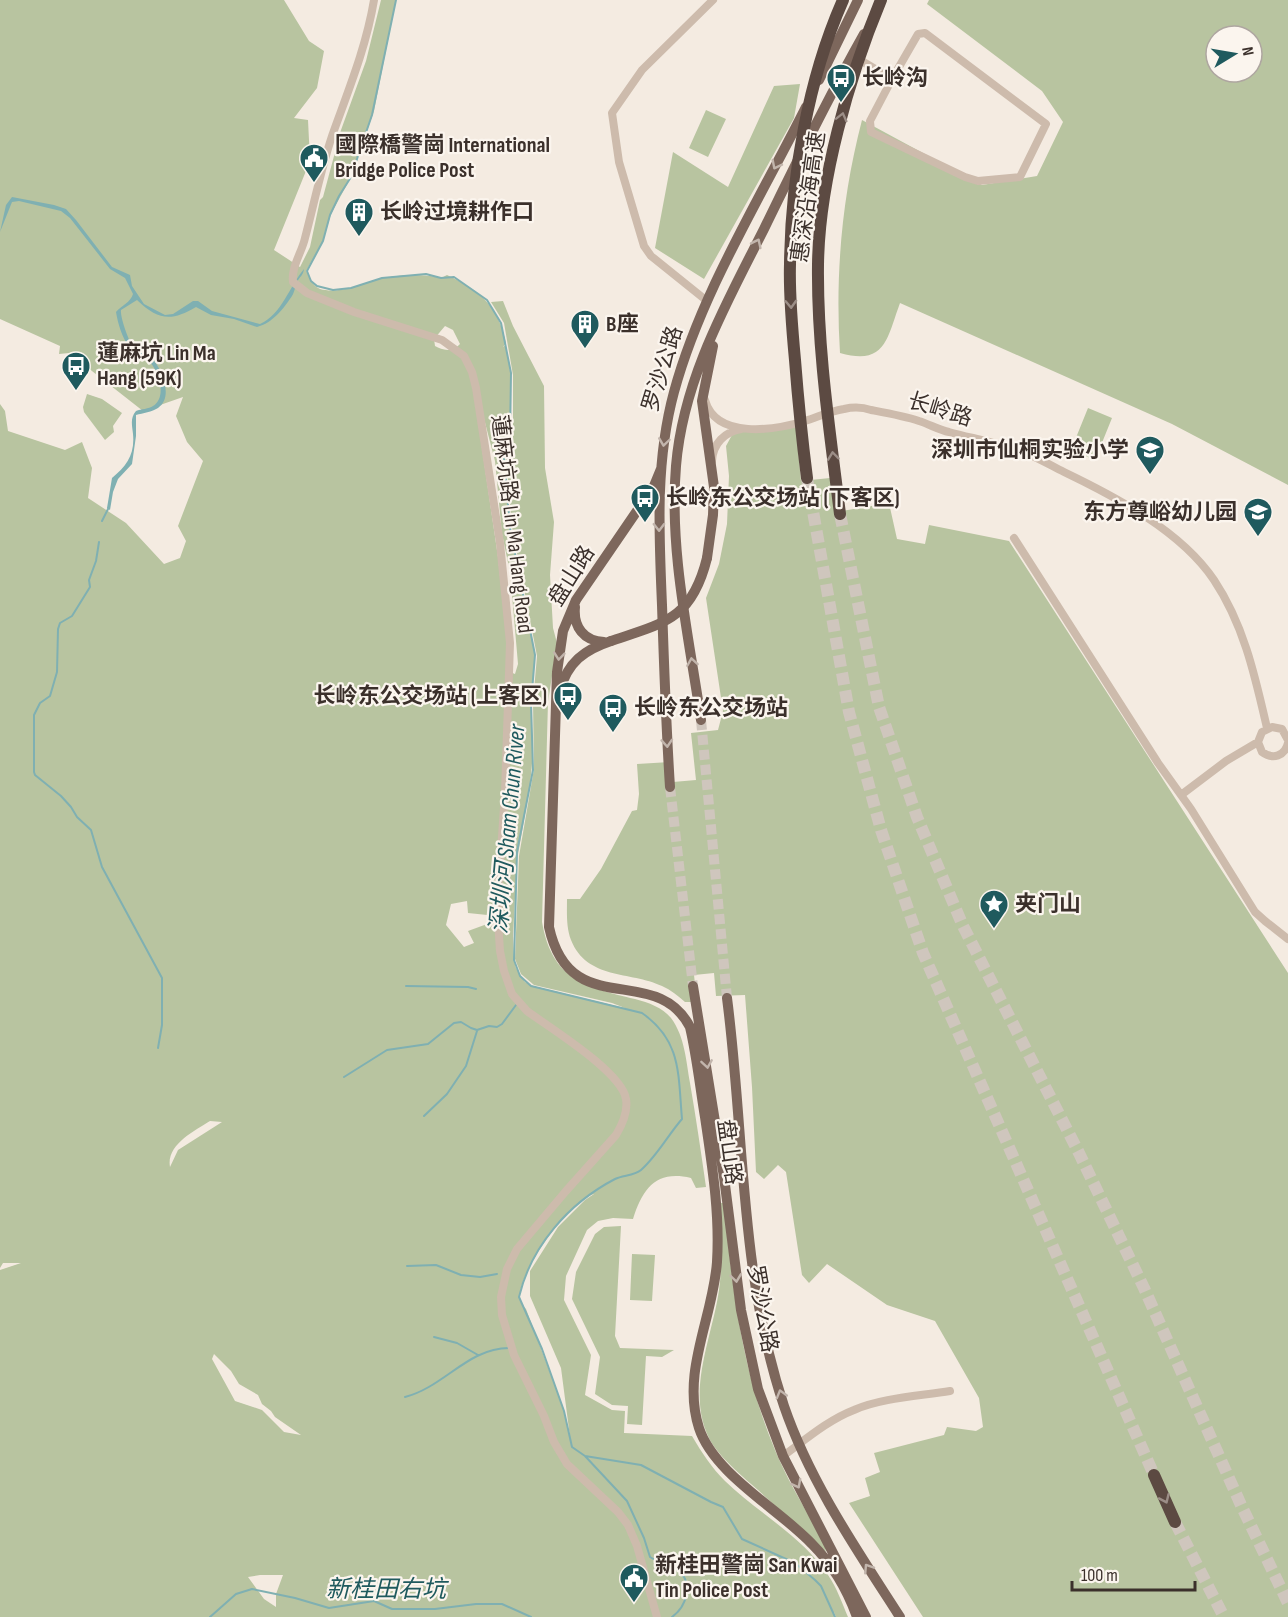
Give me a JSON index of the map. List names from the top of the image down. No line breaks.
{"streets":{"highway":["惠深沿海高速"],"main road":["罗沙公路","盘山路"],"street":["长岭路","蓮麻坑路 Lin Ma Hang Road"]},"crossings":[["惠深沿海高速","罗沙公路"],["罗沙公路","盘山路"],["长岭路","盘山路"]],"water":["深圳河 Sham Chun River","新桂田右坑"],"places":{"bus stop":["长岭沟","蓮麻坑 Lin Ma Hang (59K)","长岭东公交场站 (下客区)","长岭东公交场站 (上客区)","长岭东公交场站"],"public building":["國際橋警崗 International Bridge Police Post","新桂田警崗 San Kwai Tin Police Post"],"building":["长岭过境耕作口","B座"],"school or university":["深圳市仙桐实验小学","东方尊峪幼儿园"],"place":["夹门山"]},"scale_bar":"100 m","north":"right"}
